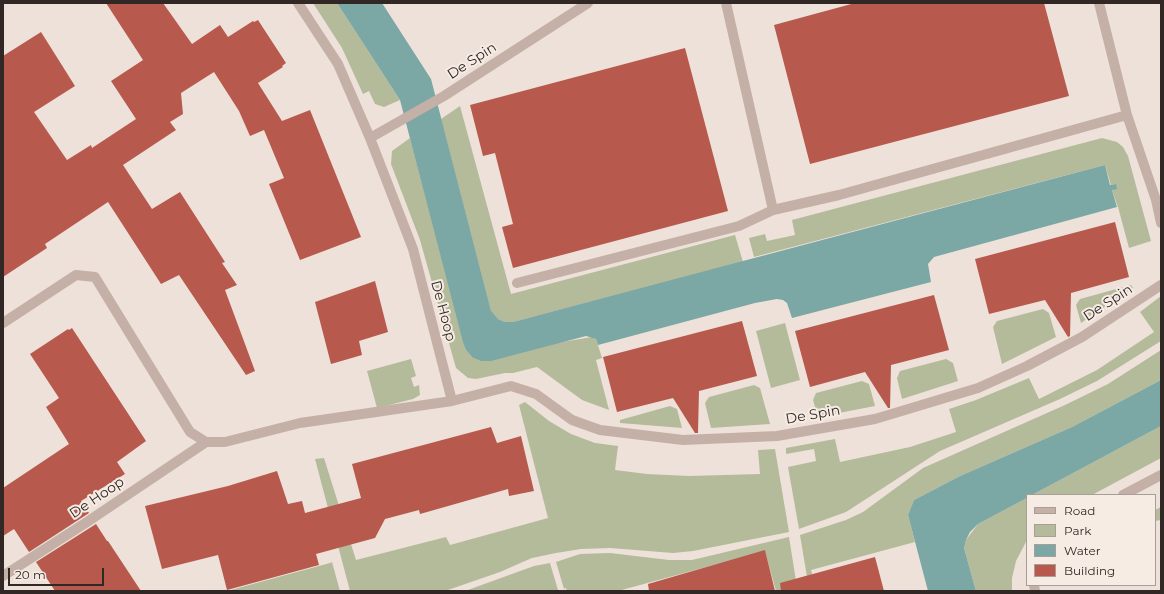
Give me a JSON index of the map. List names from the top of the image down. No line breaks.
{"streets":{"street":["De Spin","De Hoop"]},"crossings":[["De Spin","De Hoop"]],"legend":["Road","Park","Water","Building"],"scale_bar":"20 m"}
